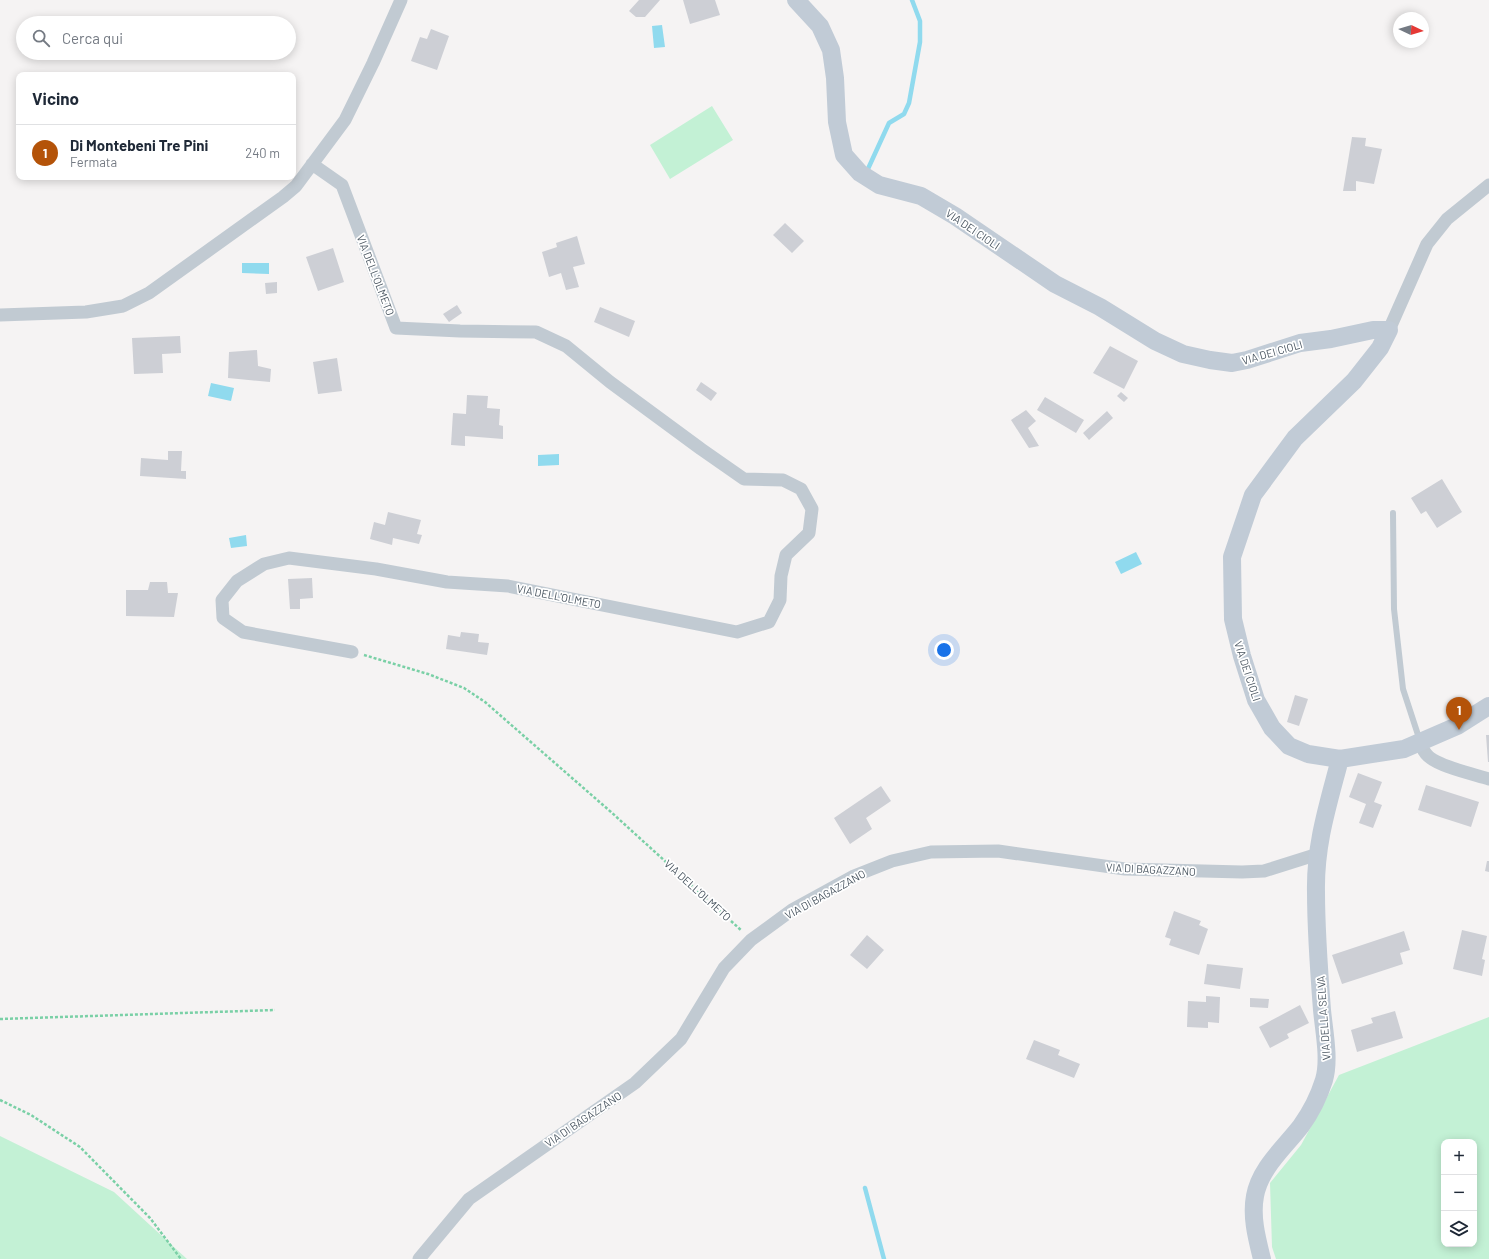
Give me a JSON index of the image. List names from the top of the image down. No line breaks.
{"streets":{"street":["VIA DEI CIOLI","VIA DELL'OLMETO","VIA DI BAGAZZANO","VIA DELLA SELVA"]},"crossings":[["VIA DEI CIOLI","VIA DELLA SELVA"],["VIA DELL'OLMETO","VIA DI BAGAZZANO"],["VIA DI BAGAZZANO","VIA DELLA SELVA"]],"north":"right","page":{"search":"Cerca qui","heading":"Vicino","list":[{"mark":"1","name":"Di Montebeni Tre Pini","note":"Fermata","value":"240 m"}],"pins":"1","map_buttons":["+","−"]}}
